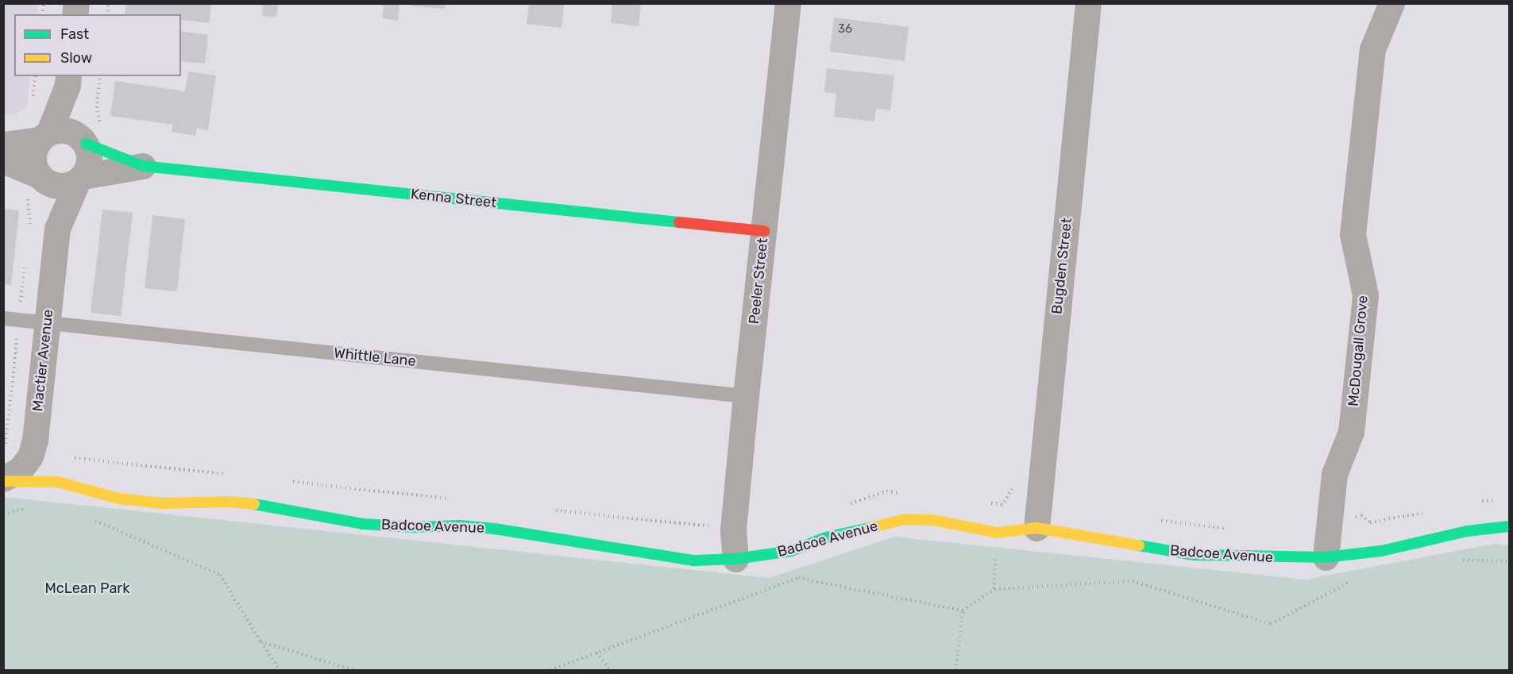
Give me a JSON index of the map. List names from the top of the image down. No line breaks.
{"streets":{"street":["Kenna Street","Bugden Street","Peeler Street","McDougall Grove","Mactier Avenue","Badcoe Avenue"],"lane":["Whittle Lane"]},"crossings":[["Kenna Street","Peeler Street"],["Kenna Street","Mactier Avenue"],["Bugden Street","Badcoe Avenue"],["Peeler Street","Whittle Lane"],["Peeler Street","Badcoe Avenue"],["McDougall Grove","Badcoe Avenue"],["Whittle Lane","Mactier Avenue"],["Mactier Avenue","Badcoe Avenue"]],"parks":["McLean Park"],"house_numbers":["36"],"legend":["Fast","Slow"]}
